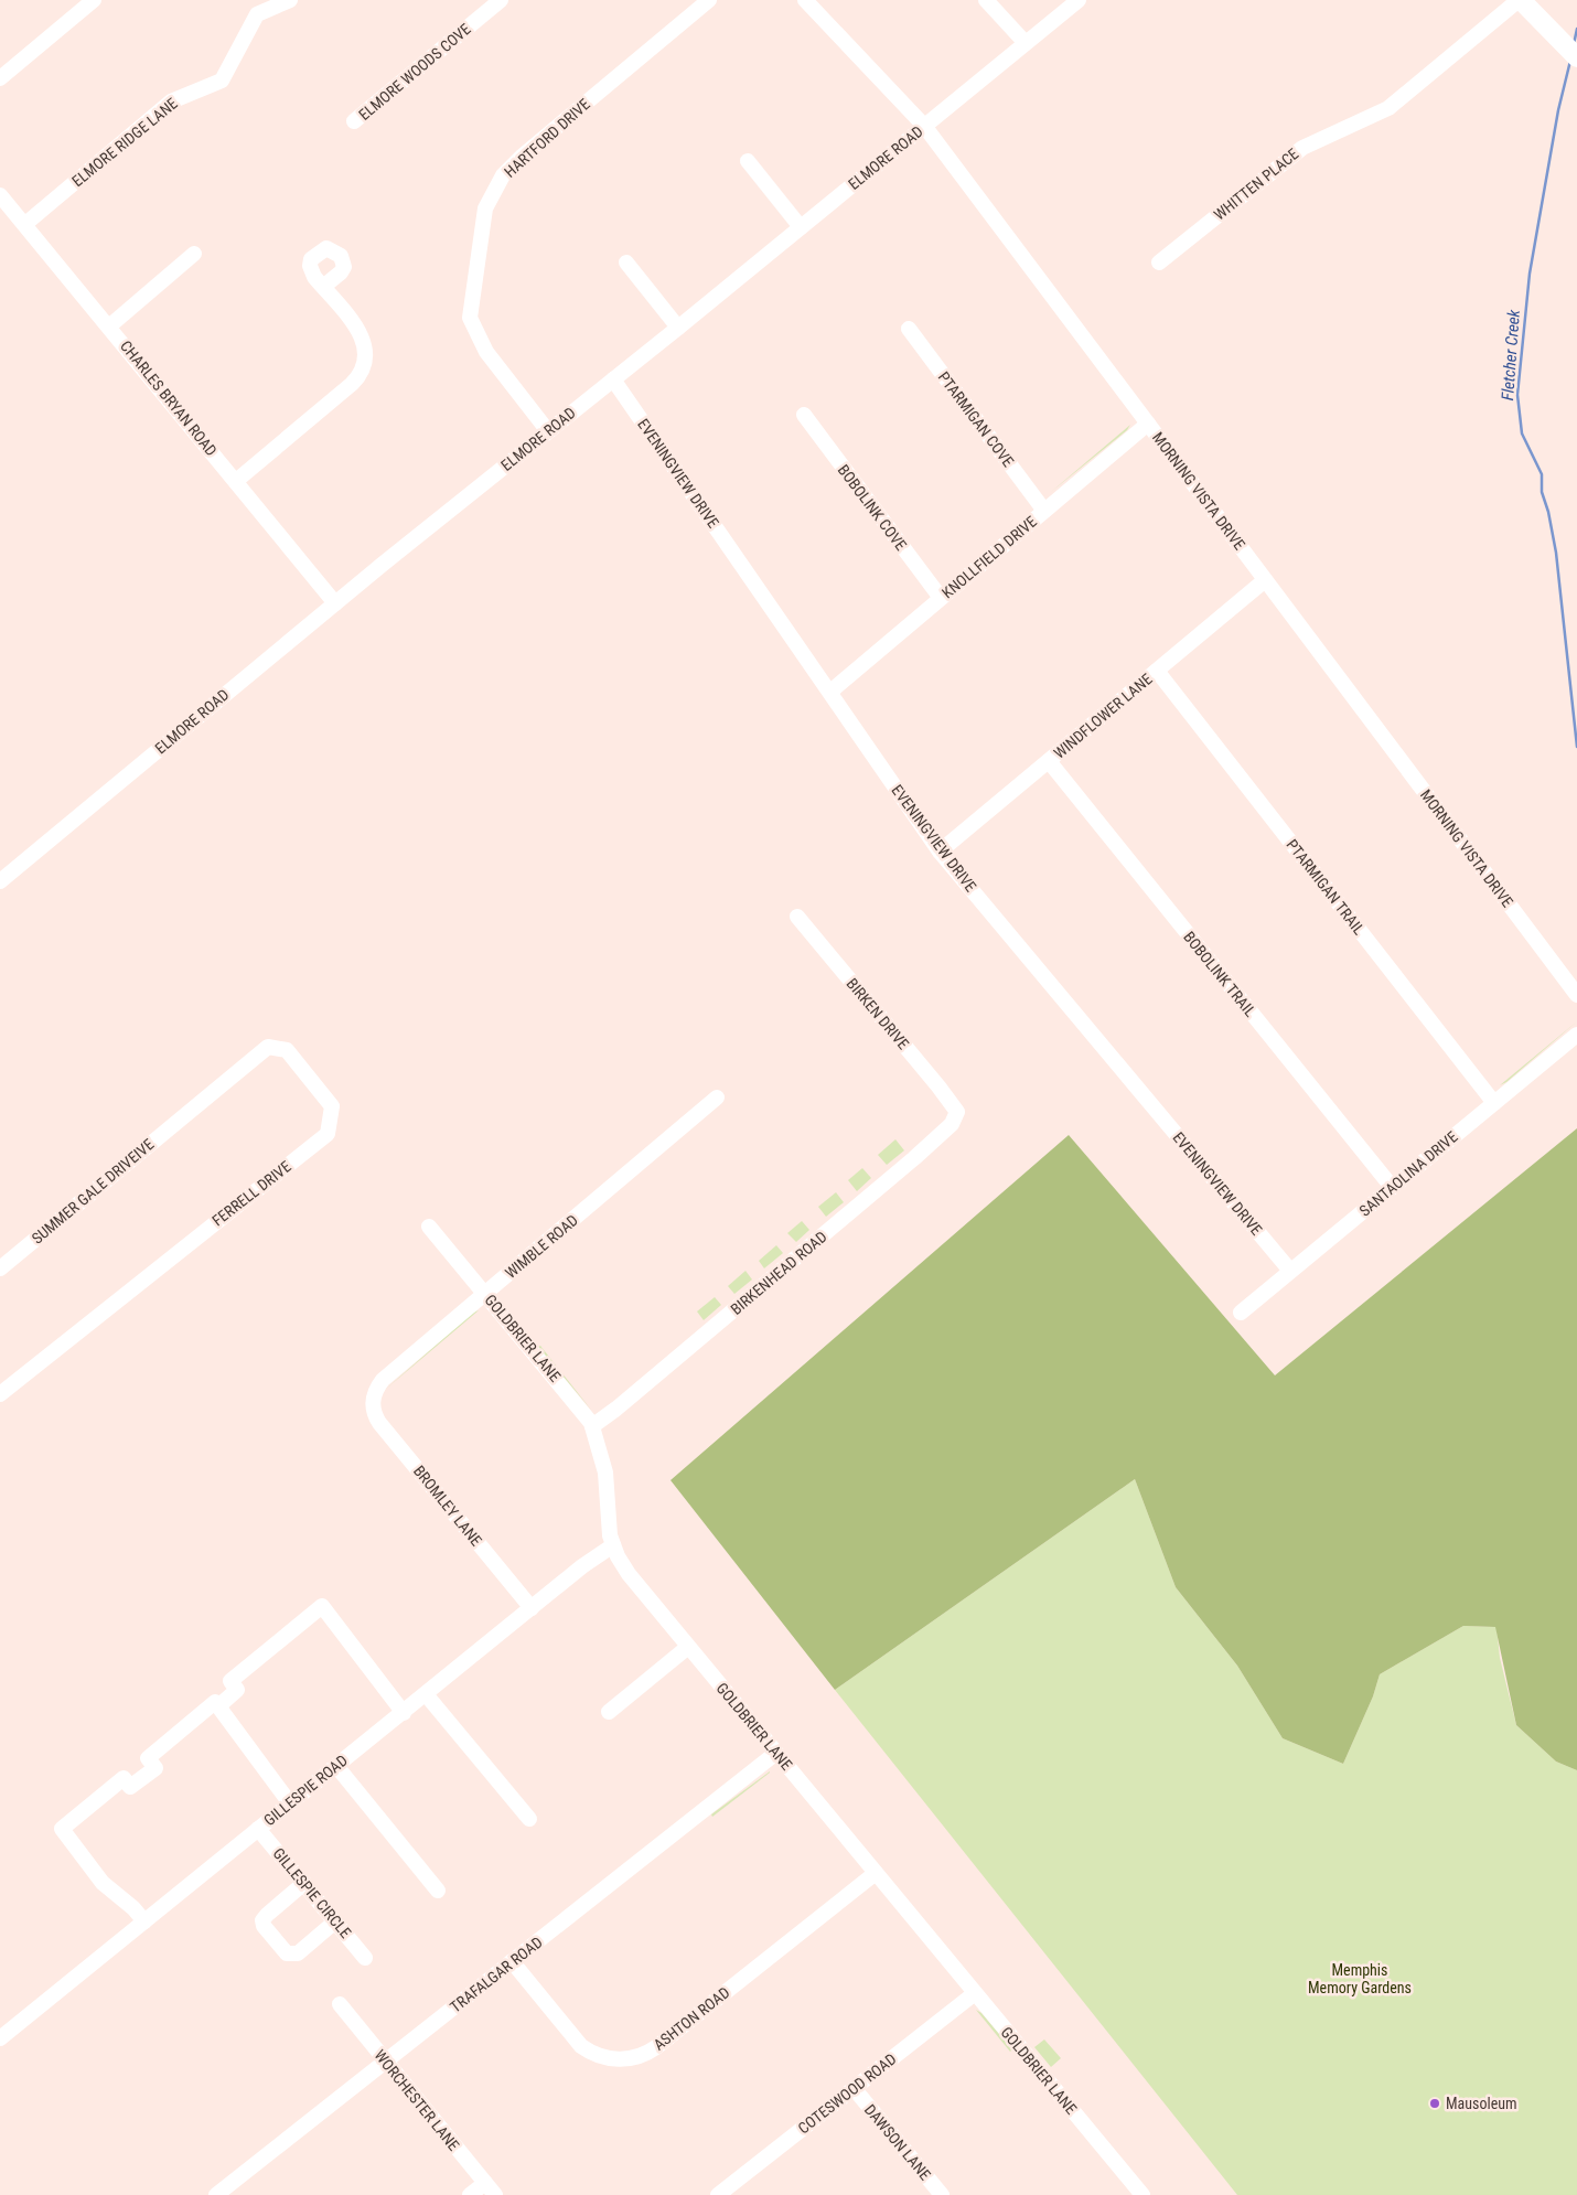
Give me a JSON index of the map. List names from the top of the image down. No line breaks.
{"streets":{"street":["ELMORE WOODS COVE","HARTFORD DRIVE","ELMORE RIDGE LANE","ELMORE ROAD","WHITTEN PLACE","CHARLES BRYAN ROAD","PTARMIGAN COVE","EVENINGVIEW DRIVE","MORNING VISTA DRIVE","BOBOLINK COVE","KNOLLFIELD DRIVE","WINDFLOWER LANE","PTARMIGAN TRAIL","BOBOLINK TRAIL","BIRKEN DRIVE","SANTAOLINA DRIVE","SUMMER GALE DRIVEIVE","FERRELL DRIVE","WIMBLE ROAD","BIRKENHEAD ROAD","GOLDBRIER LANE","BROMLEY LANE","GILLESPIE ROAD","GILLESPIE CIRCLE","TRAFALGAR ROAD","ASHTON ROAD","COTESWOOD ROAD","WORCHESTER LANE","DAWSON LANE"]},"crossings":[["HARTFORD DRIVE","ELMORE ROAD"],["ELMORE RIDGE LANE","CHARLES BRYAN ROAD"],["ELMORE ROAD","CHARLES BRYAN ROAD"],["ELMORE ROAD","EVENINGVIEW DRIVE"],["ELMORE ROAD","MORNING VISTA DRIVE"],["PTARMIGAN COVE","KNOLLFIELD DRIVE"],["EVENINGVIEW DRIVE","KNOLLFIELD DRIVE"],["EVENINGVIEW DRIVE","WINDFLOWER LANE"],["EVENINGVIEW DRIVE","SANTAOLINA DRIVE"],["MORNING VISTA DRIVE","KNOLLFIELD DRIVE"],["MORNING VISTA DRIVE","WINDFLOWER LANE"],["BOBOLINK COVE","KNOLLFIELD DRIVE"],["WINDFLOWER LANE","PTARMIGAN TRAIL"],["WINDFLOWER LANE","BOBOLINK TRAIL"],["PTARMIGAN TRAIL","SANTAOLINA DRIVE"],["BOBOLINK TRAIL","SANTAOLINA DRIVE"],["BIRKEN DRIVE","BIRKENHEAD ROAD"],["SUMMER GALE DRIVEIVE","FERRELL DRIVE"],["WIMBLE ROAD","GOLDBRIER LANE"],["WIMBLE ROAD","BROMLEY LANE"],["BIRKENHEAD ROAD","GOLDBRIER LANE"],["GOLDBRIER LANE","GILLESPIE ROAD"],["GOLDBRIER LANE","TRAFALGAR ROAD"],["GOLDBRIER LANE","ASHTON ROAD"],["GOLDBRIER LANE","COTESWOOD ROAD"],["BROMLEY LANE","GILLESPIE ROAD"],["GILLESPIE ROAD","GILLESPIE CIRCLE"],["TRAFALGAR ROAD","ASHTON ROAD"],["TRAFALGAR ROAD","WORCHESTER LANE"],["COTESWOOD ROAD","DAWSON LANE"]],"water":["Fletcher Creek"],"parks":["Memphis Memory Gardens"],"places":["Mausoleum"]}
